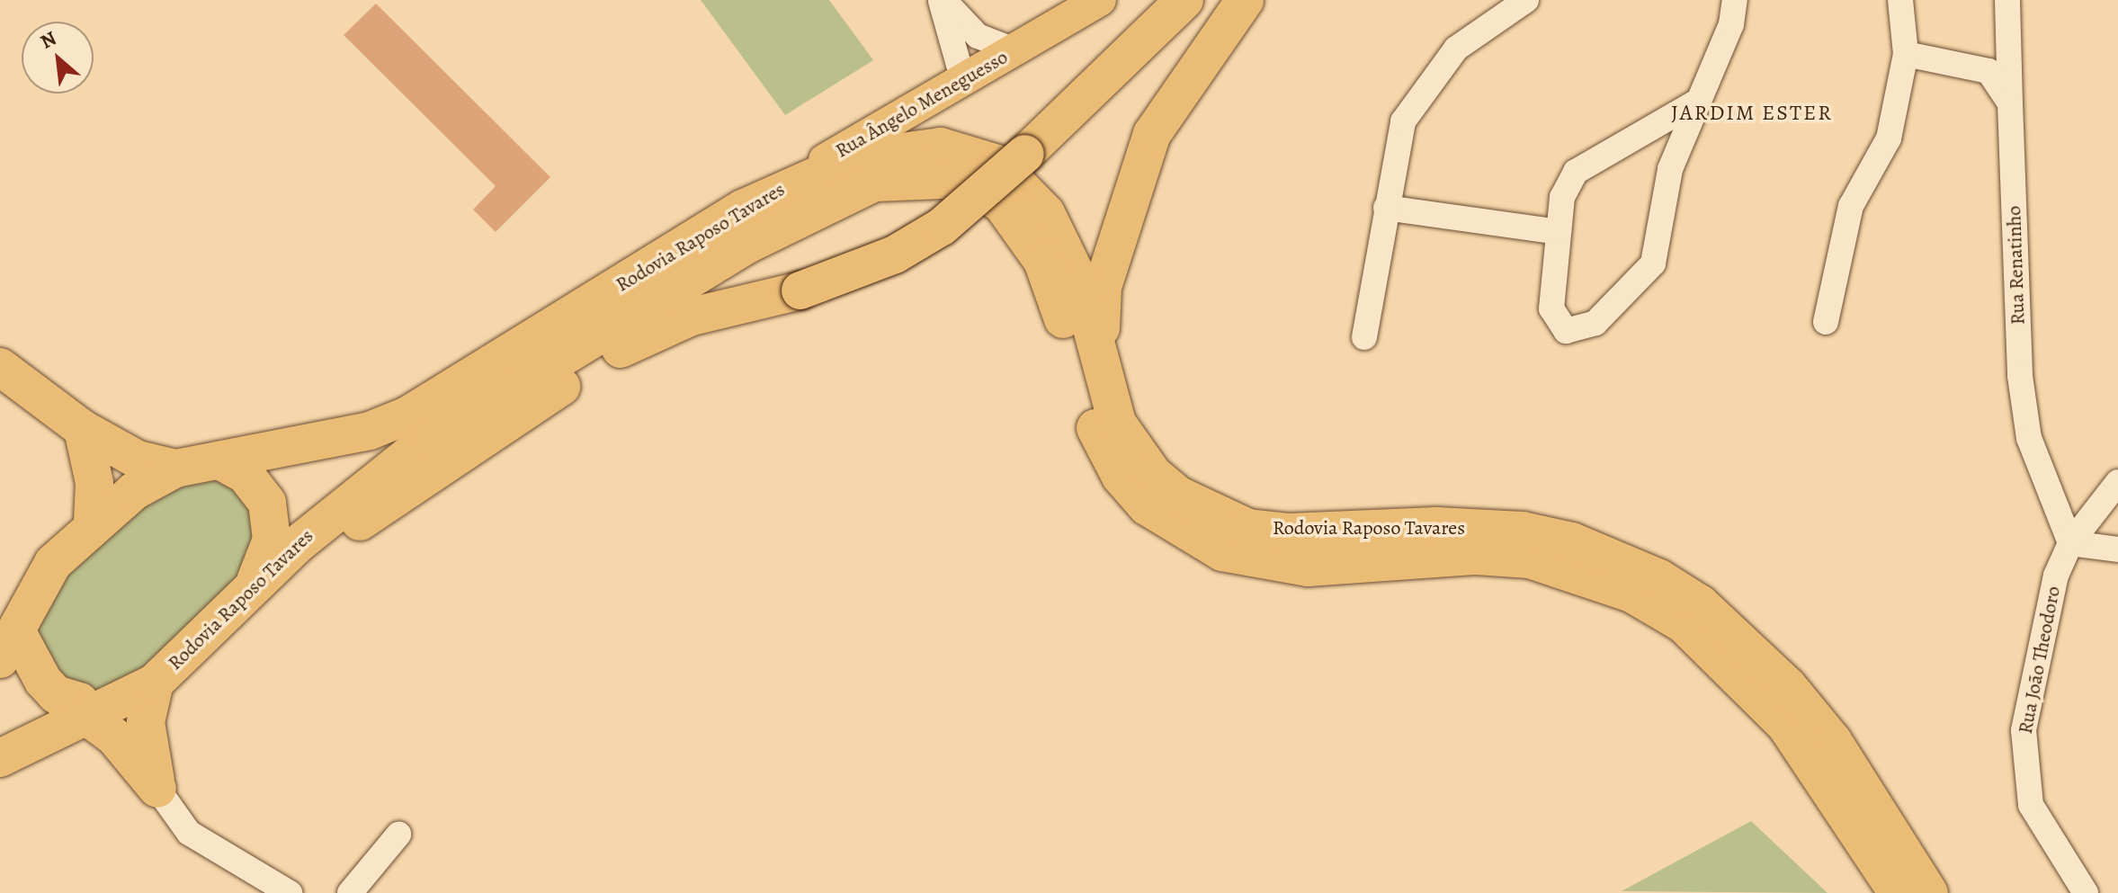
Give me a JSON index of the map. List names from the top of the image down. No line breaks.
{"streets":{"highway":["Rodovia Raposo Tavares"],"main road":["Rua Ângelo Meneguesso"],"street":["Rua Renatinho","Rua João Theodoro"]},"crossings":[["Rua Ângelo Meneguesso","Rodovia Raposo Tavares"],["Rua Renatinho","Rua João Theodoro"]],"districts":["JARDIM ESTER"],"north":"top left"}
